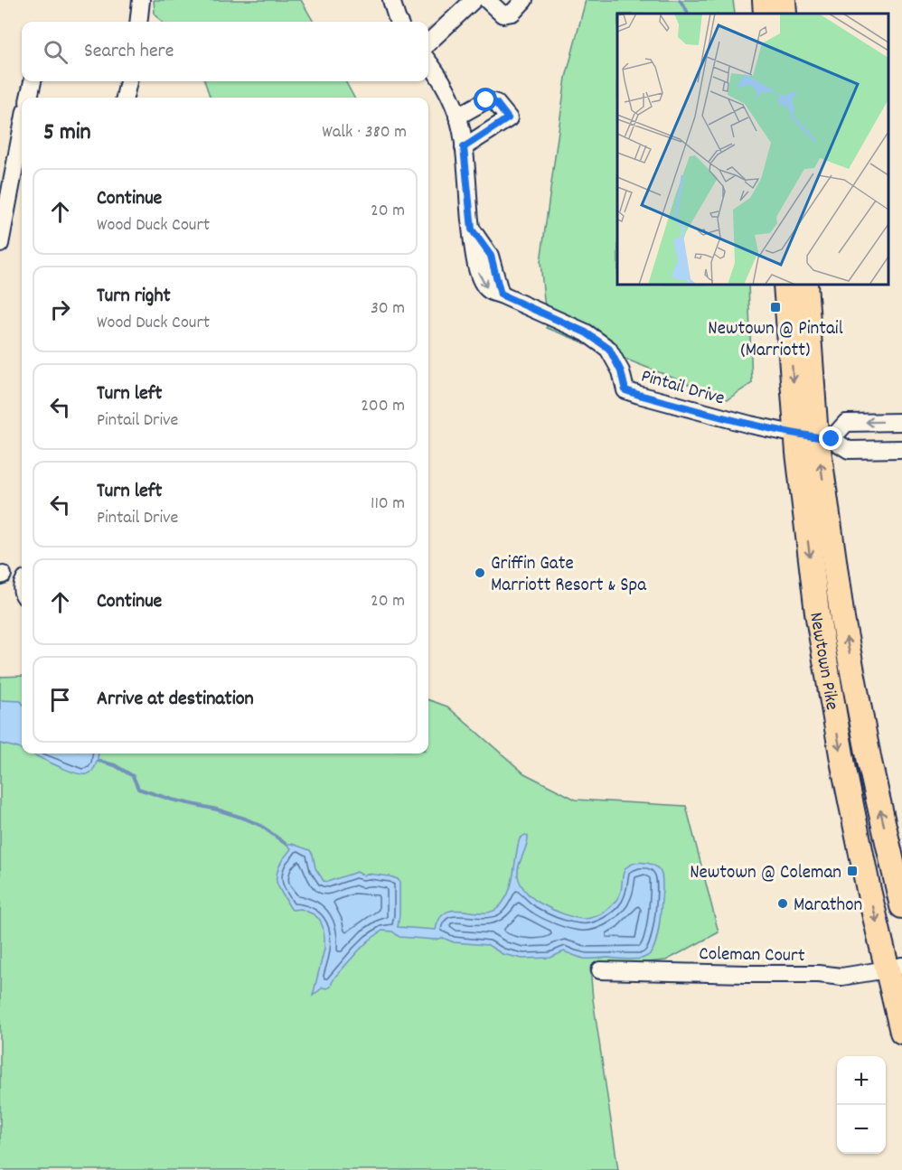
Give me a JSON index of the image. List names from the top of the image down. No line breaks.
{"streets":{"highway":["Newtown Pike"],"street":["Pintail Drive","Coleman Court"]},"crossings":[["Pintail Drive","Newtown Pike"],["Newtown Pike","Coleman Court"]],"places":{"transit":["Newtown @ Pintail (Marriott)","Newtown @ Coleman"],"other":["Griffin Gate Marriott Resort & Spa","Marathon"]},"page":{"search":"Search here","heading":["5 min","Walk · 380 m"],"list":[["Continue","Wood Duck Court","20 m"],["Turn right","Wood Duck Court","30 m"],["Turn left","Pintail Drive","200 m"],["Turn left","Pintail Drive","110 m"],["Continue","20 m"],"Arrive at destination"],"map_buttons":["+","−"]}}
